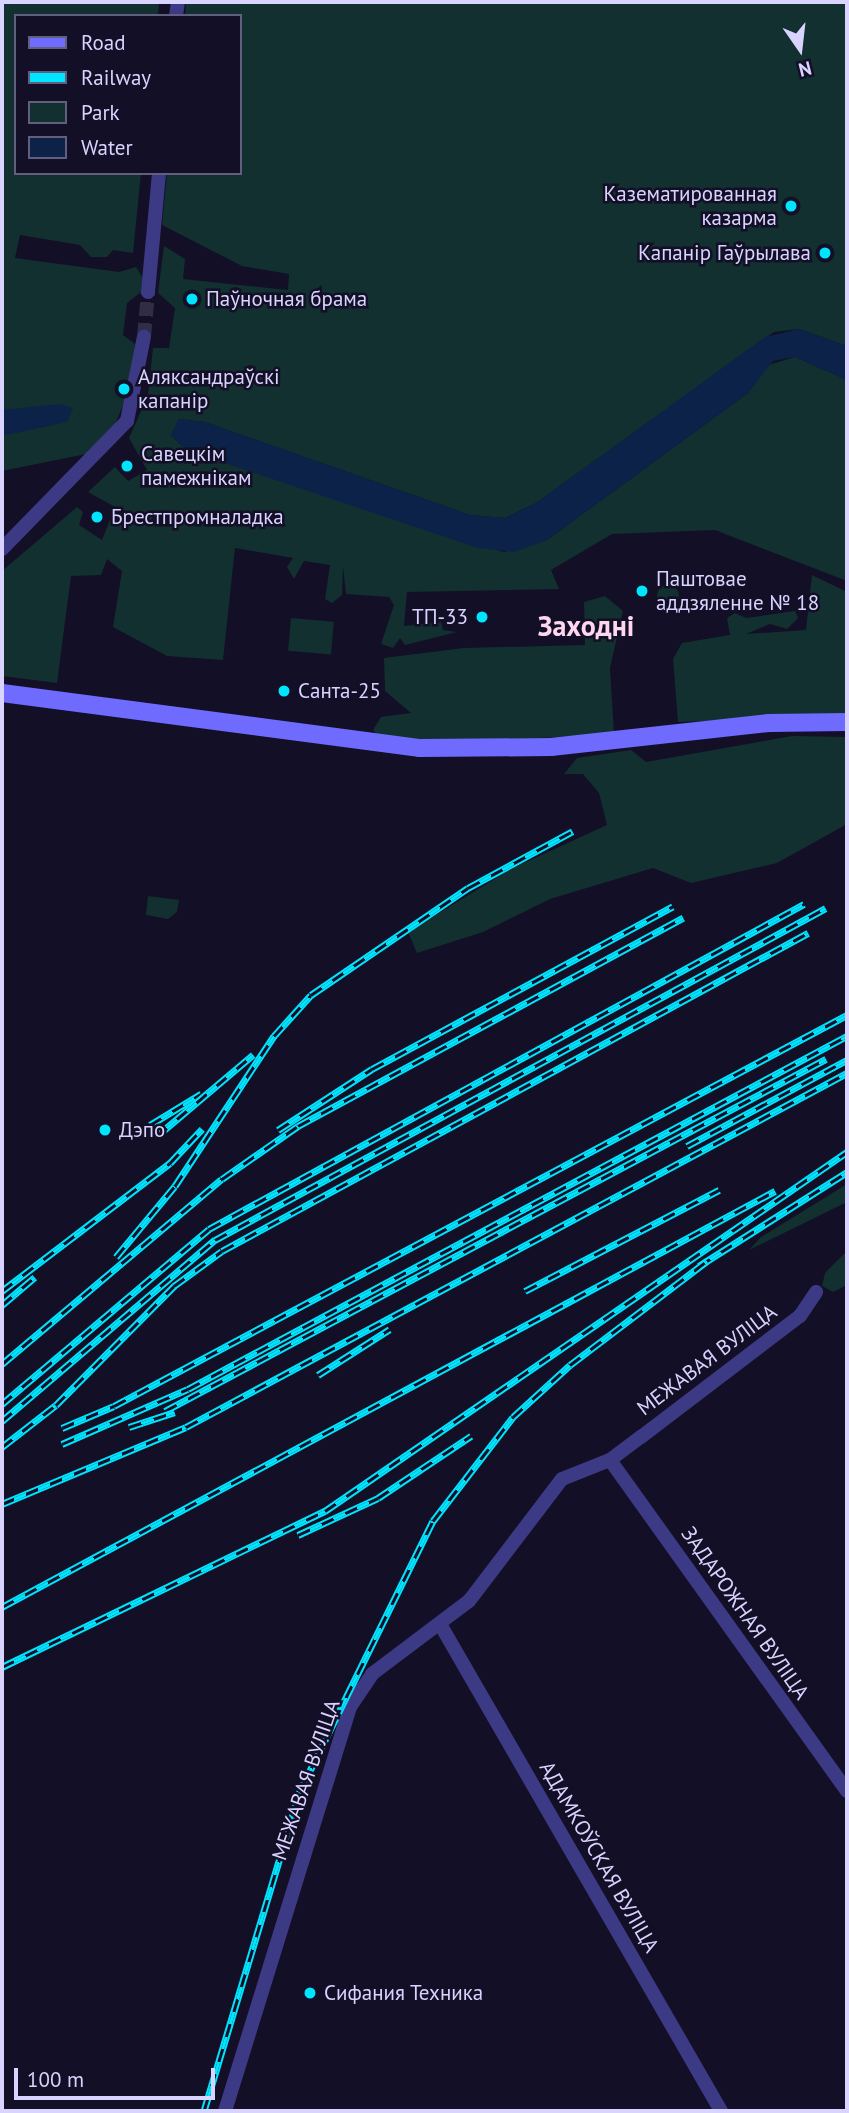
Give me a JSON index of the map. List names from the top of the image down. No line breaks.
{"streets":{"street":["МЕЖАВАЯ ВУЛІЦА","ЗАДАРОЖНАЯ ВУЛІЦА","АДАМКОЎСКАЯ ВУЛІЦА"]},"crossings":[["МЕЖАВАЯ ВУЛІЦА","ЗАДАРОЖНАЯ ВУЛІЦА"],["МЕЖАВАЯ ВУЛІЦА","АДАМКОЎСКАЯ ВУЛІЦА"]],"districts":["Заходні"],"places":["Казематированная казарма","Капанір Гаўрылава","Паўночная брама","Аляксандраўскі капанір","Савецкім памежнікам","Брестпромналадка","Паштовае аддзяленне № 18","ТП-33","Санта-25","Дэпо","Сифания Техника"],"legend":["Road","Railway","Park","Water"],"scale_bar":"100 m","north":"bottom"}
